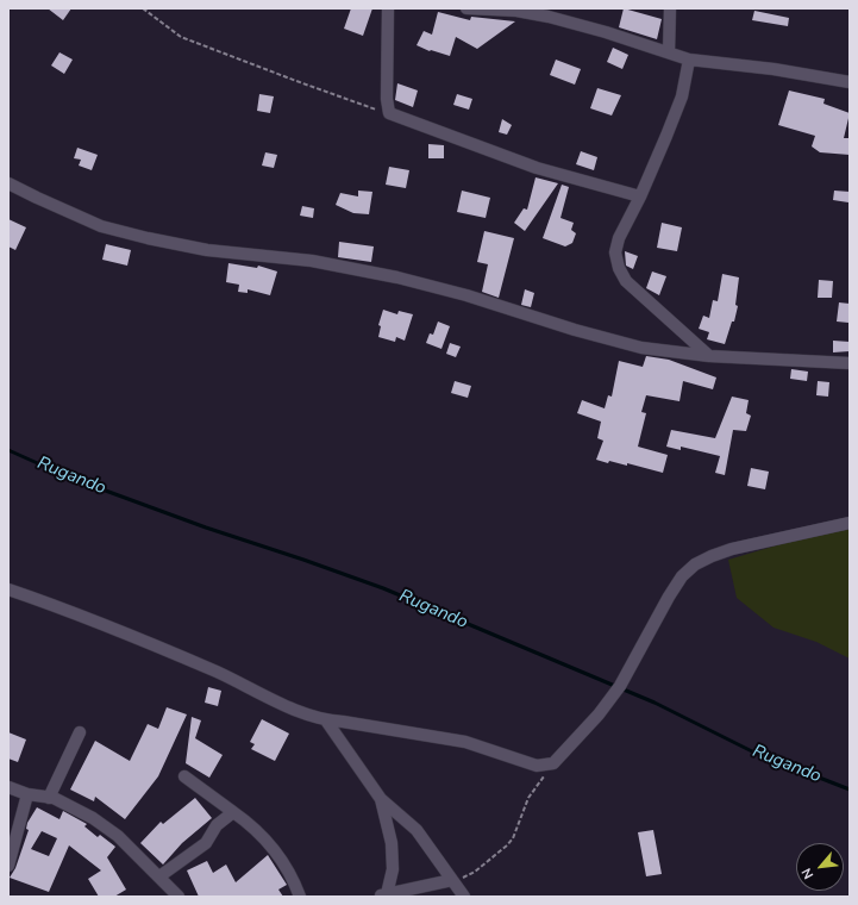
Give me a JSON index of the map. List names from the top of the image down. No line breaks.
{"water":["Rugando"],"north":"bottom left"}
